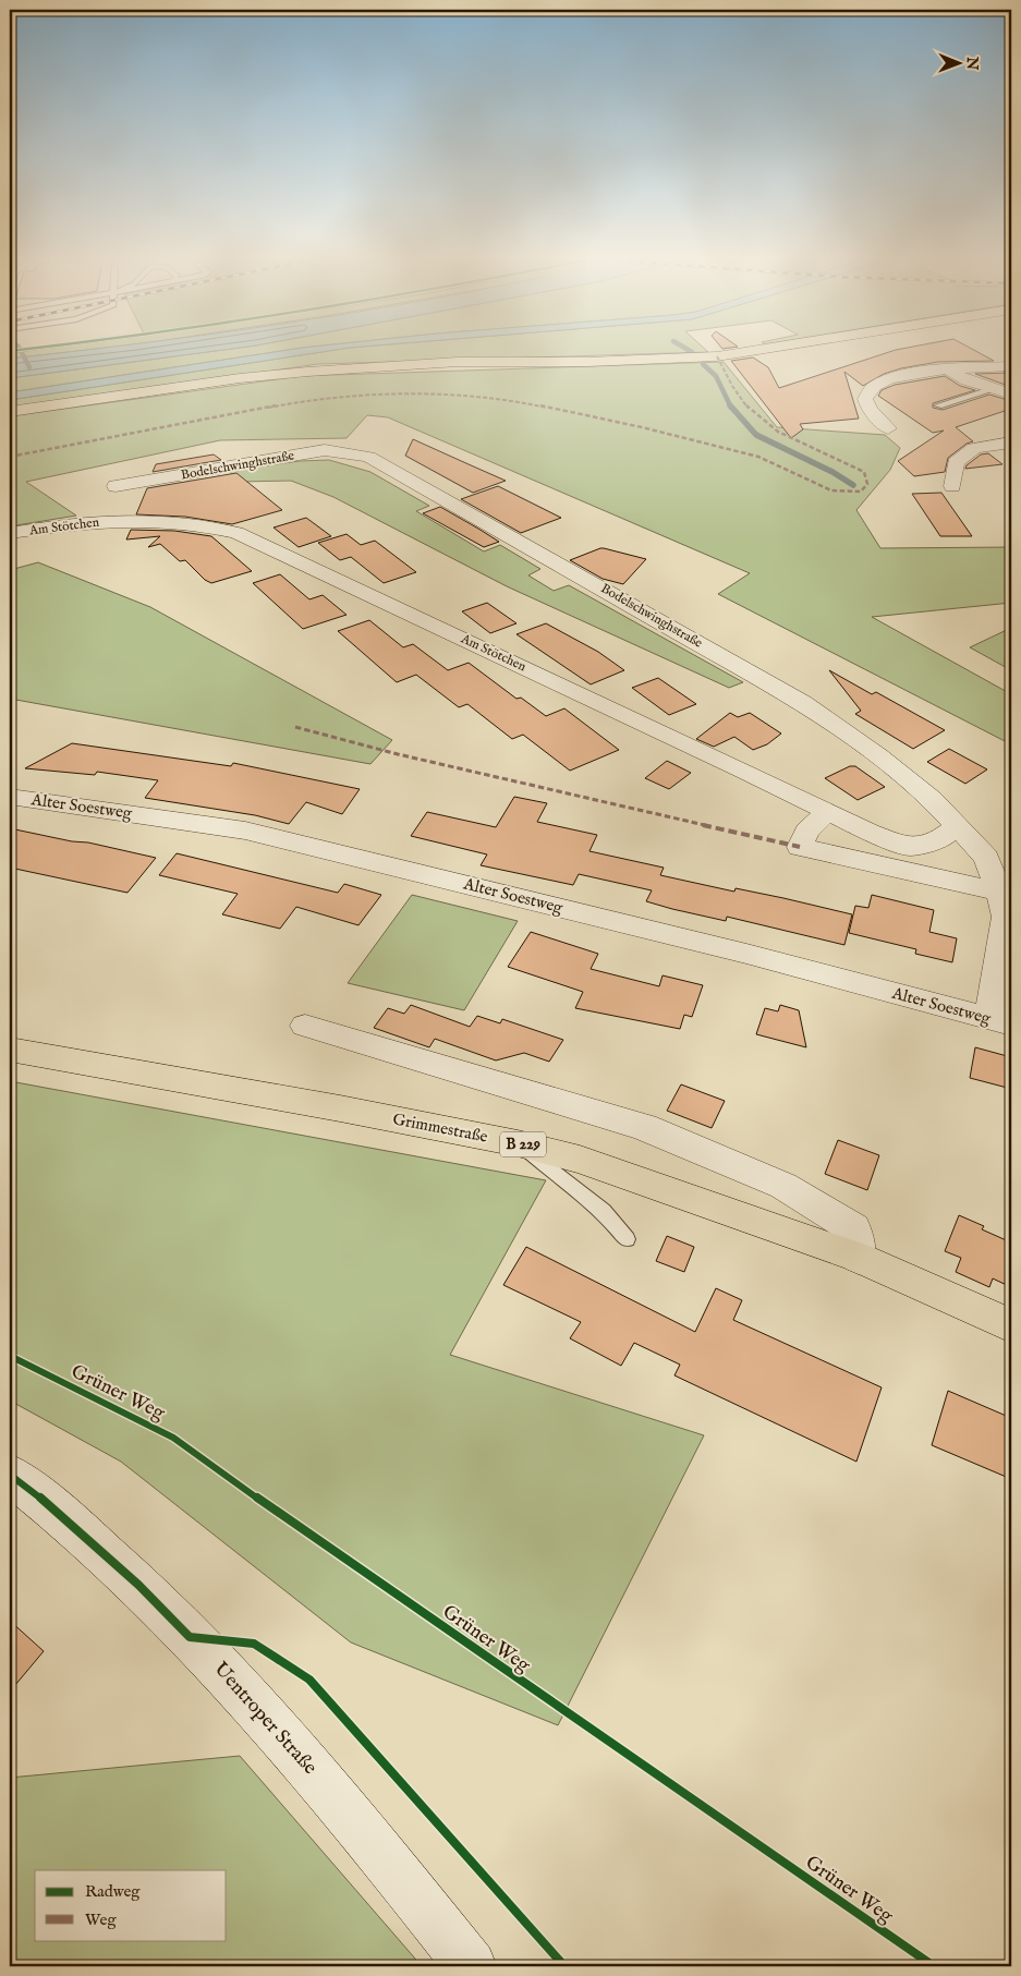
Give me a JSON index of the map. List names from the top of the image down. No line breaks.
{"streets":{"main road":["Grimmestraße","B 229"],"street":["Bodelschwinghstraße","Am Stötchen","Alter Soestweg","Uentroper Straße"],"cycle path":["Grüner Weg"]},"crossings":[["Bodelschwinghstraße","Am Stötchen"],["Bodelschwinghstraße","Alter Soestweg"]],"legend":["Radweg","Weg"],"north":"right"}
